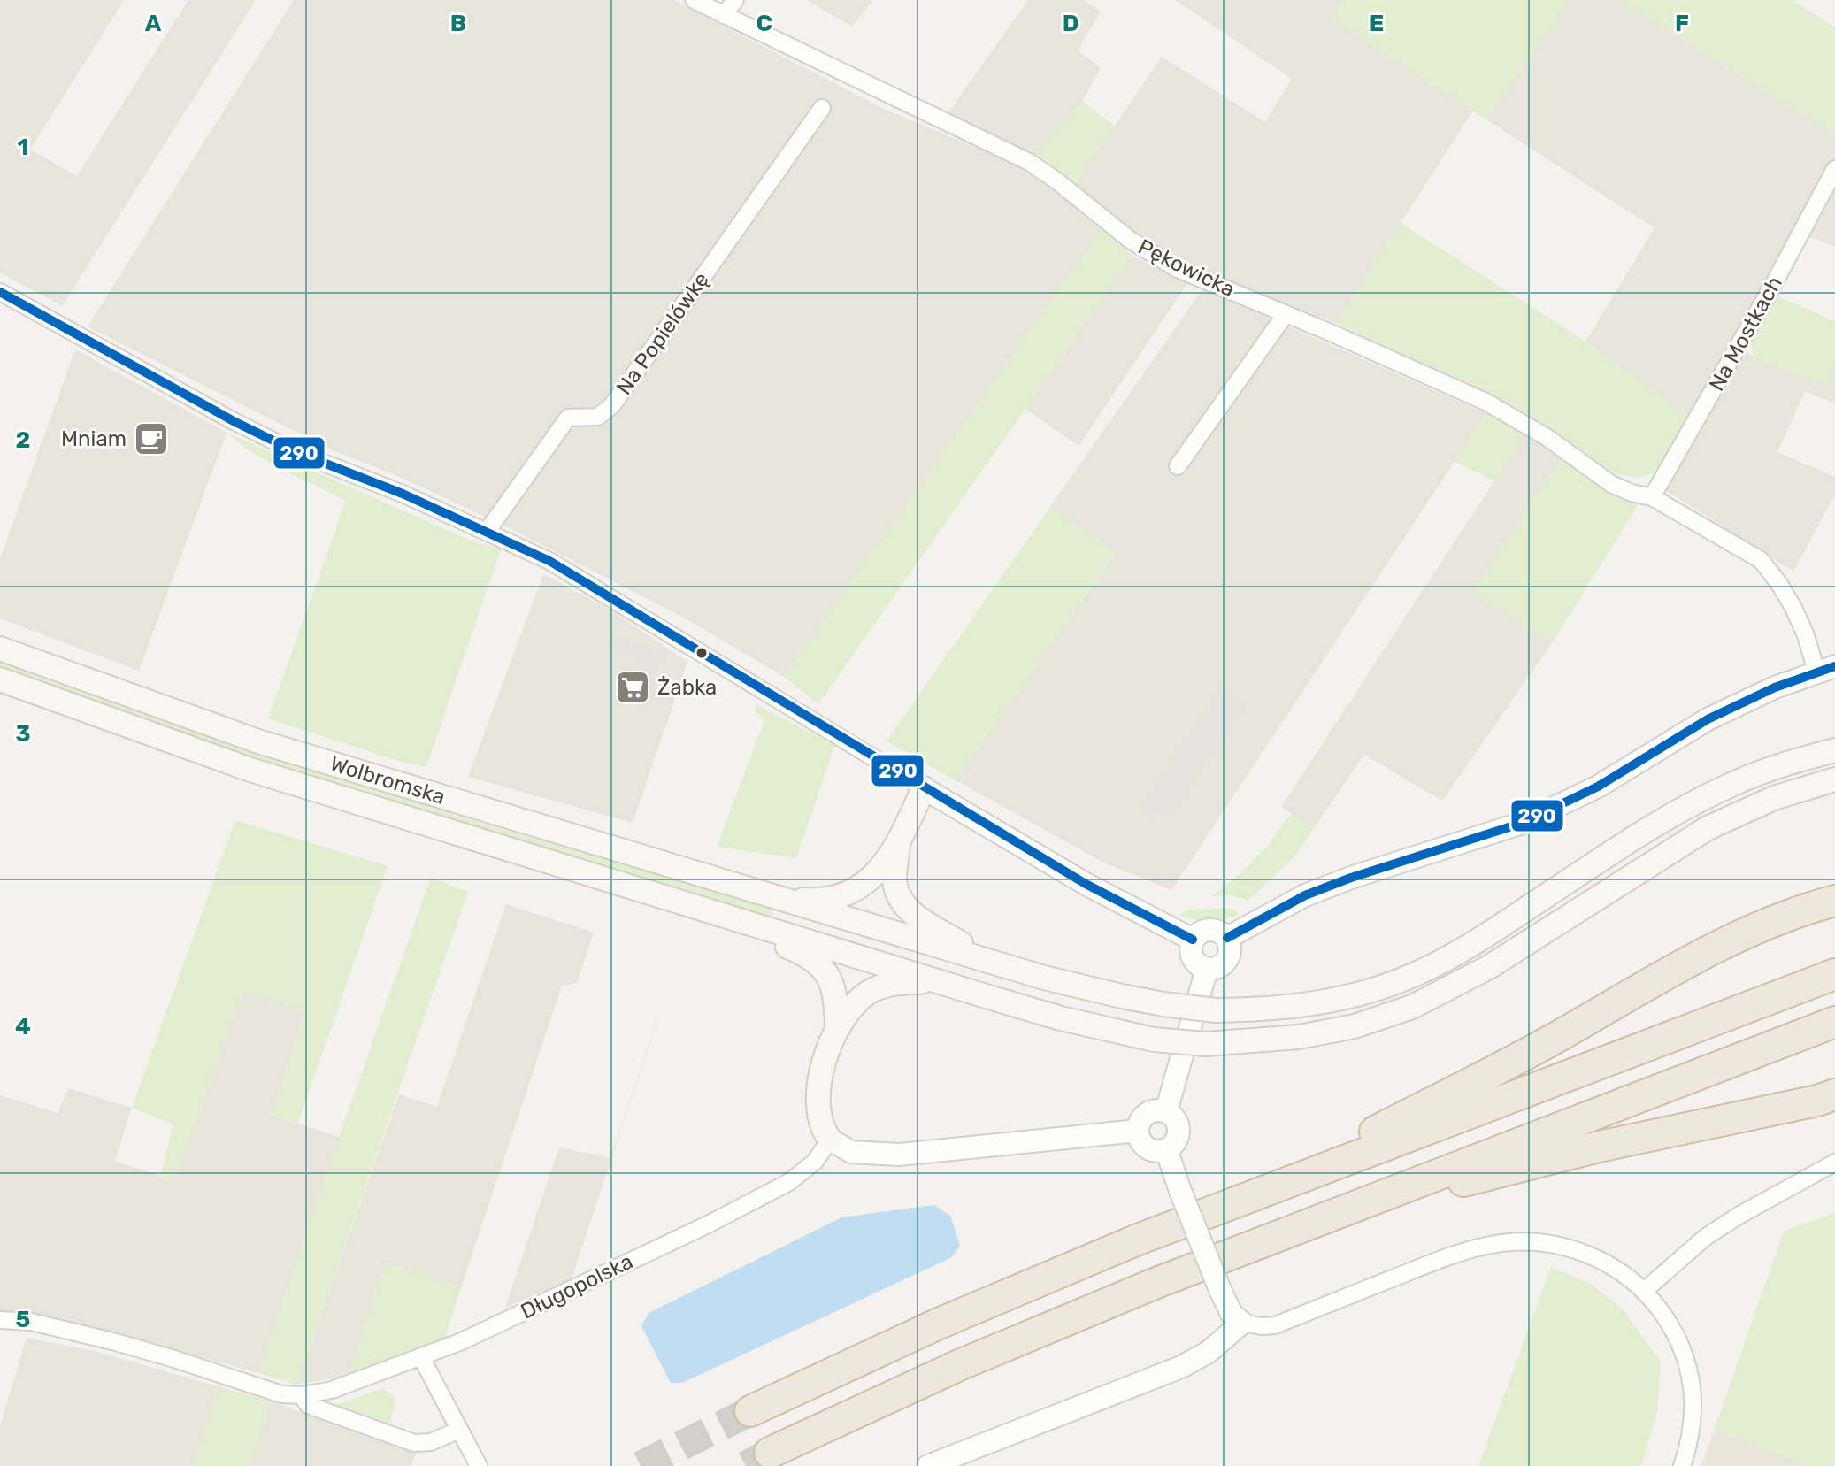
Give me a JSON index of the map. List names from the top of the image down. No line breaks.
{"streets":{"main road":["Wolbromska"],"street":["Pękowicka","Na Popielówkę","Na Mostkach","Długopolska"]},"crossings":[["Pękowicka","Na Mostkach"]],"places":{"cafe":["Mniam"],"supermarket":["Żabka"]},"lines":["transit line 290"],"grid":{"columns":["A","B","C","D","E","F"],"rows":["1","2","3","4","5"]}}
